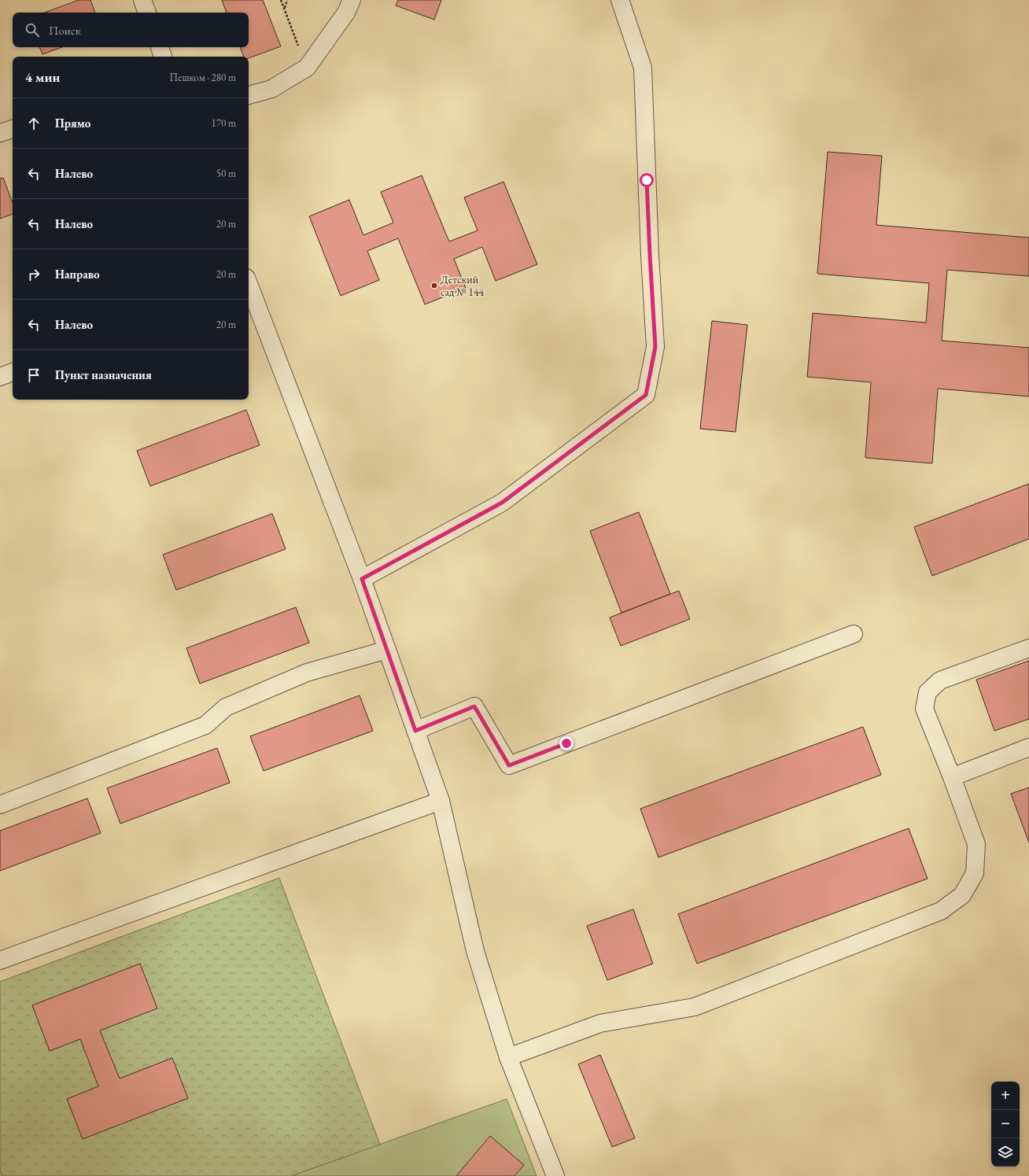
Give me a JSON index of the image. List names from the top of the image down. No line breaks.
{"places":["Детский сад № 144"],"page":{"search":"Поиск","heading":["4 мин","Пешком · 280 m"],"list":[["Прямо","170 m"],["Налево","50 m"],["Налево","20 m"],["Направо","20 m"],["Налево","20 m"],"Пункт назначения"],"map_buttons":["+","−"]}}
